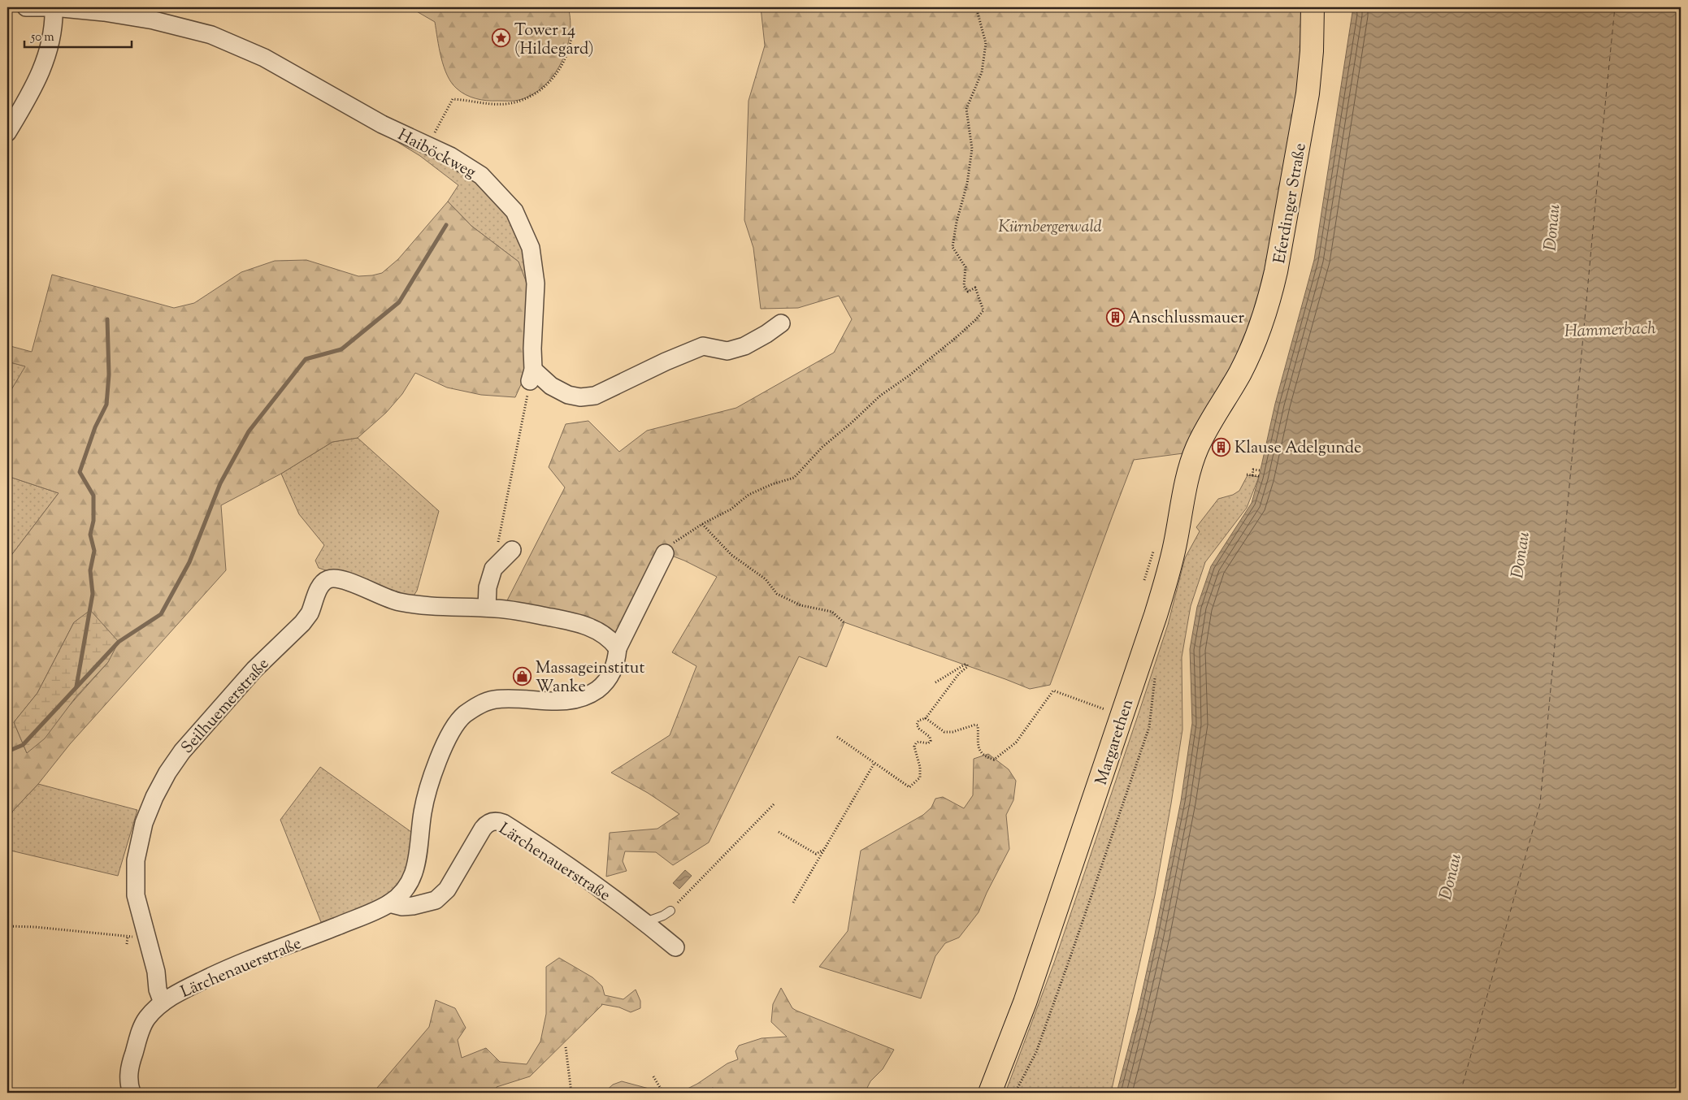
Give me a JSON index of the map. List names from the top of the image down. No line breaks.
{"streets":{"main road":["Eferdinger Straße","Margarethen"],"street":["Haiböckweg","Seilhuemerstraße","Lärchenauerstraße"]},"crossings":[["Eferdinger Straße","Margarethen"],["Seilhuemerstraße","Lärchenauerstraße"]],"water":["Donau","Hammerbach"],"parks":["Kürnbergerwald"],"places":{"place":["Tower 14 (Hildegard)"],"building":["Anschlussmauer","Klause Adelgunde"],"shop":["Massageinstitut Wanke"]},"scale_bar":"50 m"}
